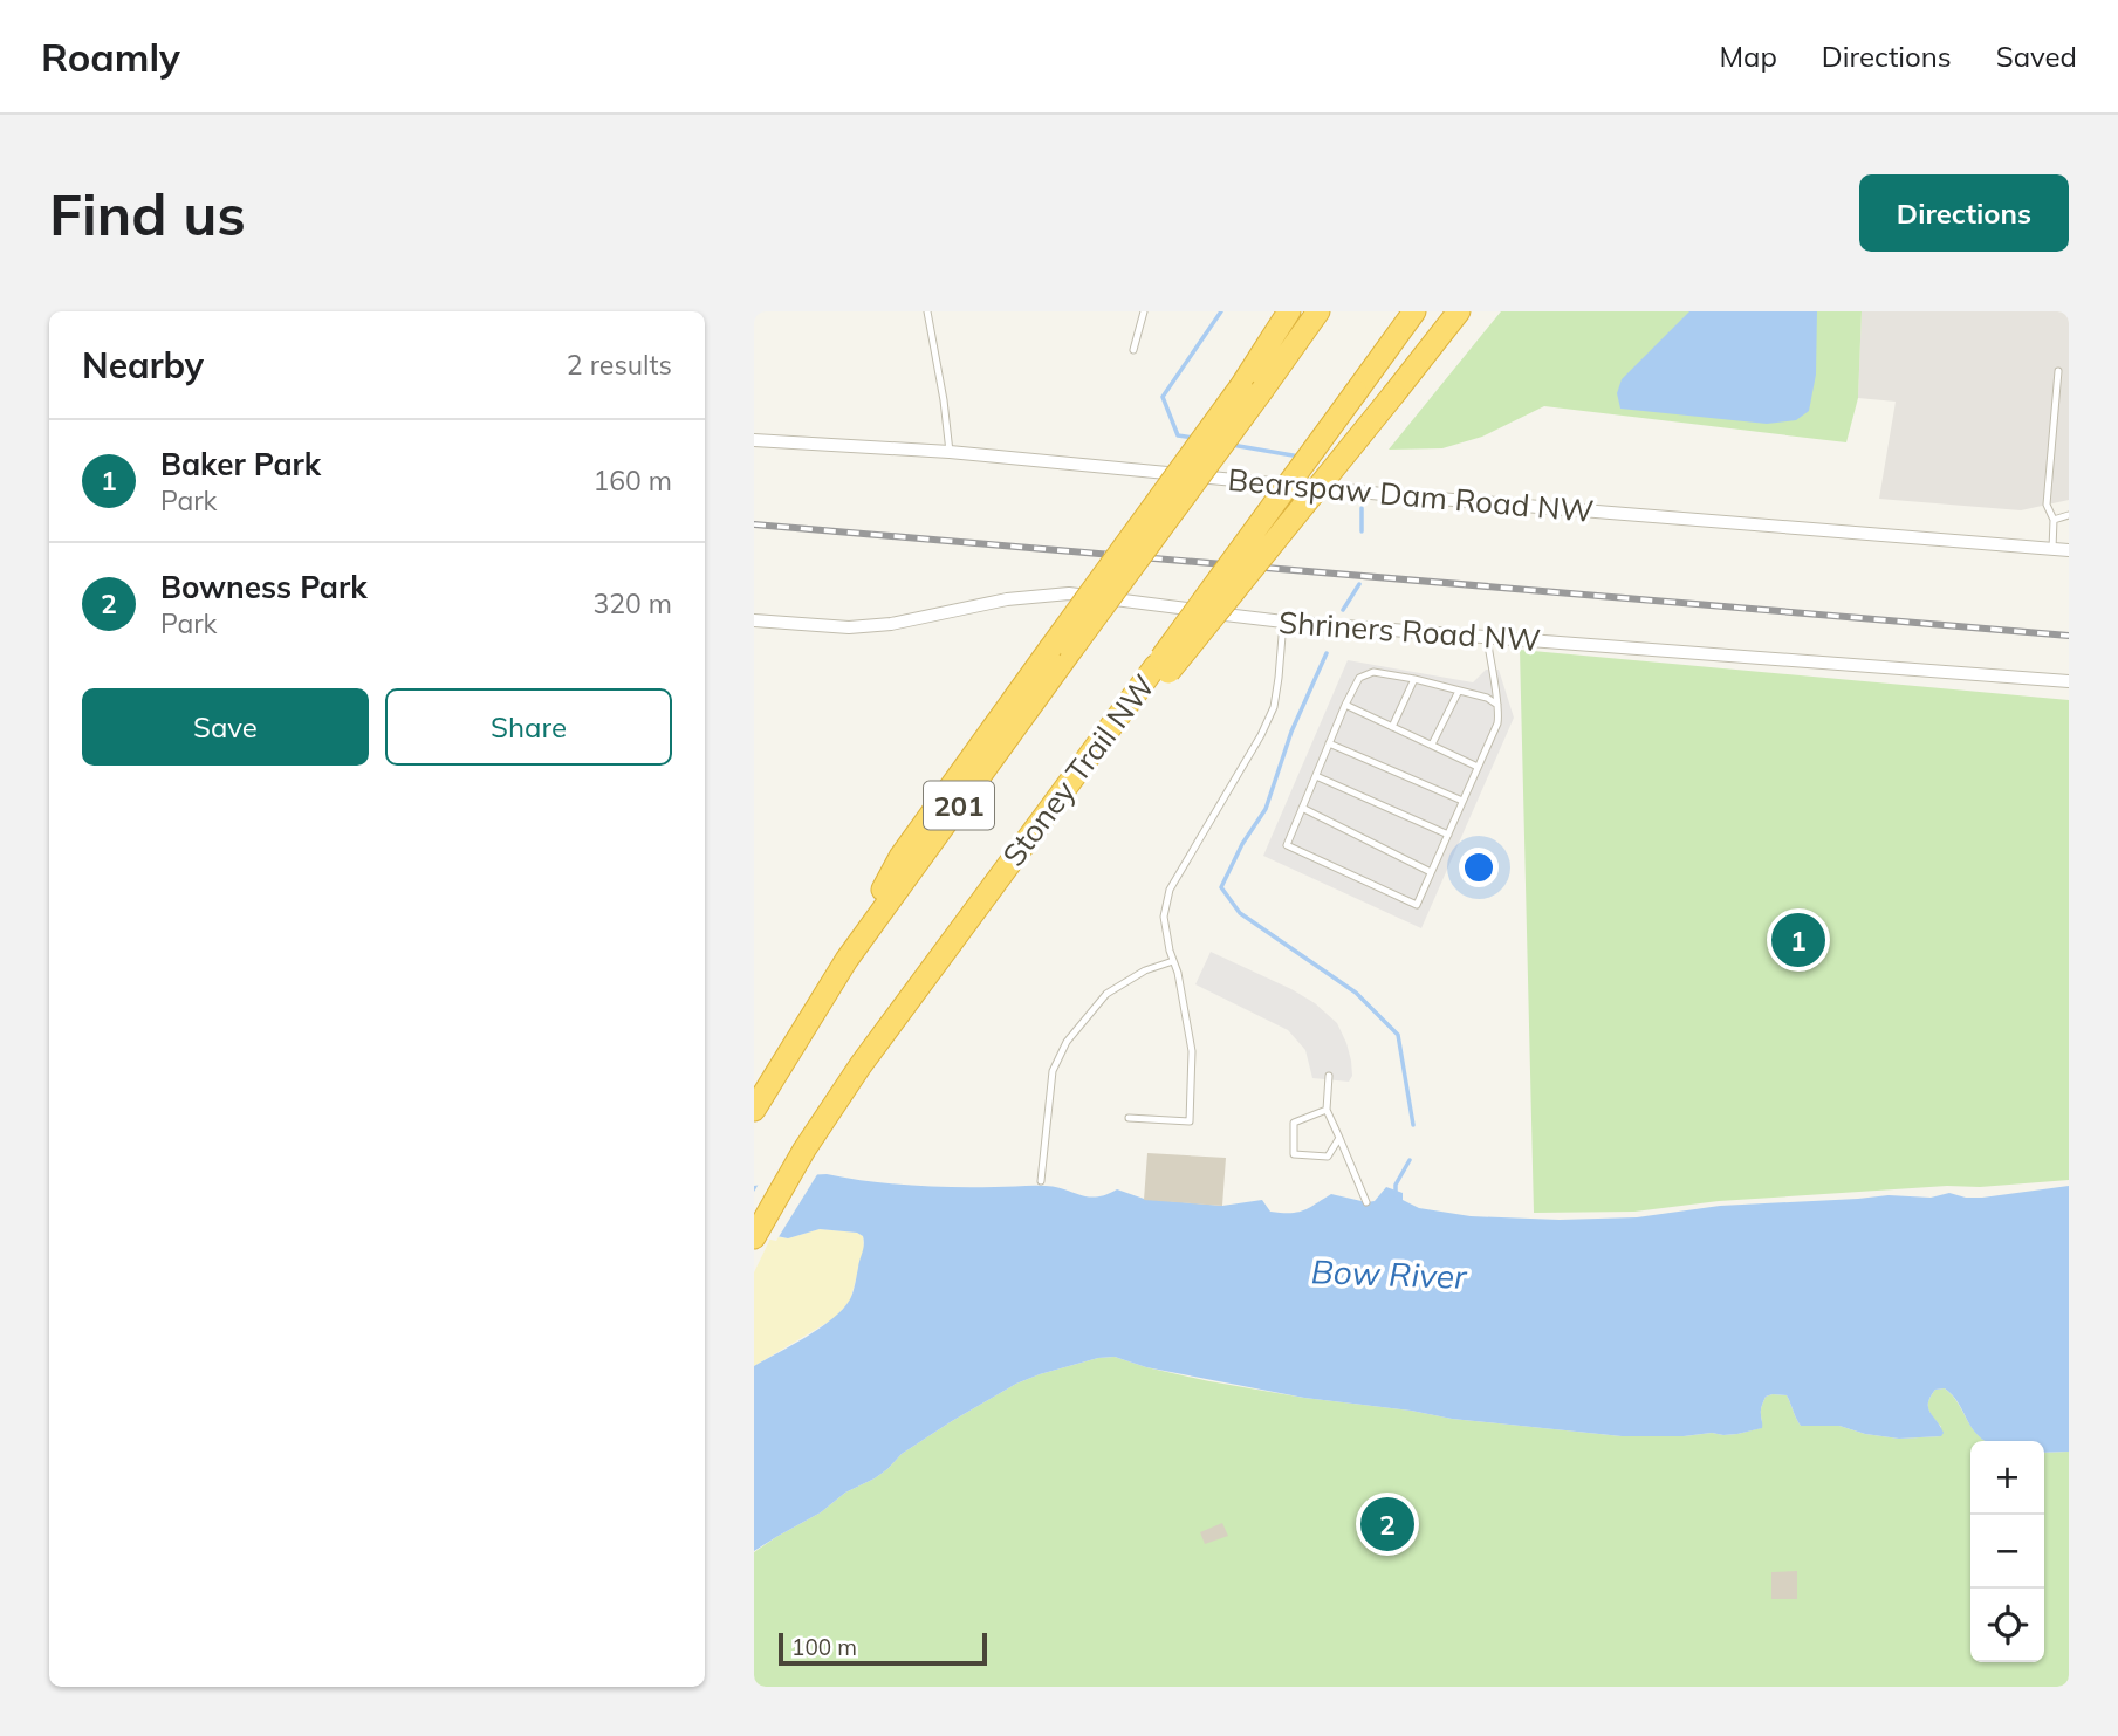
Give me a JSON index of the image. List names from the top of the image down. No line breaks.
{"streets":{"highway":["Stoney Trail NW","201"],"street":["Bearspaw Dam Road NW","Shriners Road NW"]},"water":["Bow River"],"scale_bar":"100 m","page":{"header":"Roamly","nav":["Map","Directions","Saved"],"buttons":["Directions",["Save","Share"]],"title":"Find us","heading":["Nearby","2 results"],"list":[{"mark":"1","name":"Baker Park","note":"Park","value":"160 m"},{"mark":"2","name":"Bowness Park","note":"Park","value":"320 m"}],"pins":["1","2"],"map_buttons":["+","−"],"scale":"100 m"}}
